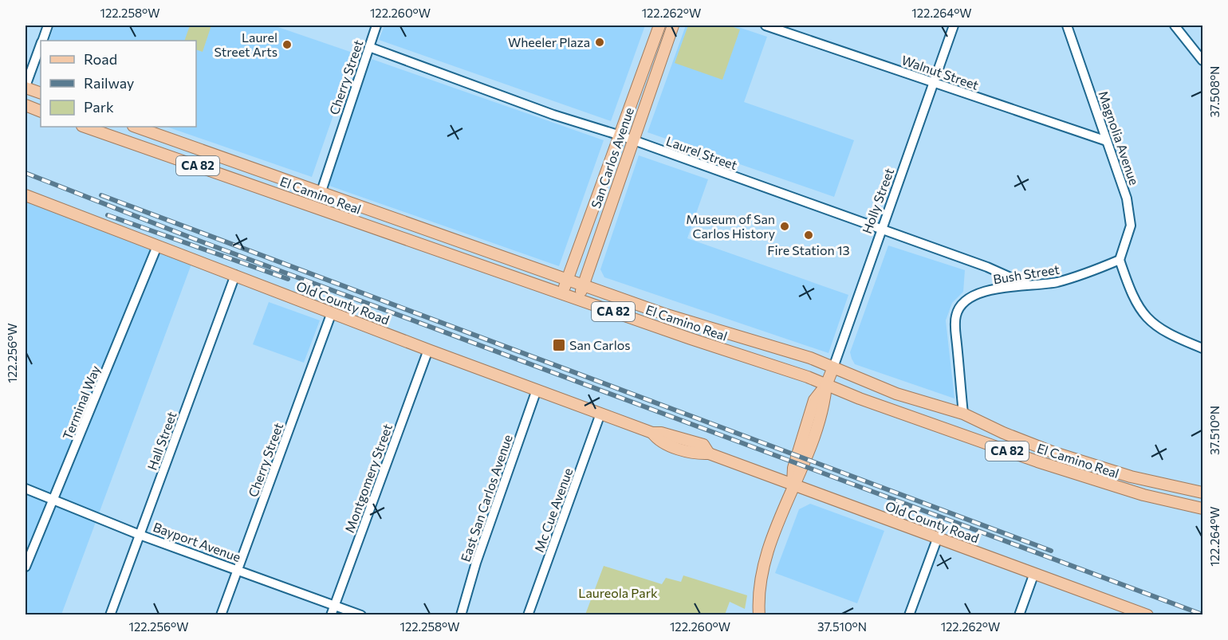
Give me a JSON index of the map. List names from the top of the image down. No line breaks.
{"streets":{"main road":["San Carlos Avenue","CA 82","El Camino Real","Holly Street","Old County Road"],"street":["Walnut Street","Cherry Street","Magnolia Avenue","Laurel Street","Bush Street","Terminal Way","Hall Street","Montgomery Street","East San Carlos Avenue","Mc Cue Avenue","Bayport Avenue"]},"crossings":[["Walnut Street","Magnolia Avenue"],["Walnut Street","Holly Street"],["Cherry Street","Laurel Street"],["Cherry Street","El Camino Real"],["Cherry Street","Old County Road"],["Cherry Street","Bayport Avenue"],["Magnolia Avenue","Bush Street"],["Laurel Street","San Carlos Avenue"],["Laurel Street","Holly Street"],["Laurel Street","Bush Street"],["San Carlos Avenue","El Camino Real"],["El Camino Real","Holly Street"],["El Camino Real","Bush Street"],["Holly Street","Old County Road"],["Old County Road","Terminal Way"],["Old County Road","Hall Street"],["Old County Road","Montgomery Street"],["Old County Road","East San Carlos Avenue"],["Old County Road","Mc Cue Avenue"],["Terminal Way","Bayport Avenue"],["Hall Street","Bayport Avenue"],["Montgomery Street","Bayport Avenue"]],"parks":["Laureola Park"],"places":{"other":["Wheeler Plaza","Laurel Street Arts","Museum of San Carlos History","Fire Station 13"],"transit":["San Carlos"]},"legend":["Road","Railway","Park"],"coordinates":["122.258°W","122.260°W","122.262°W","122.264°W","37.508°N","122.256°W","37.510°N"]}
